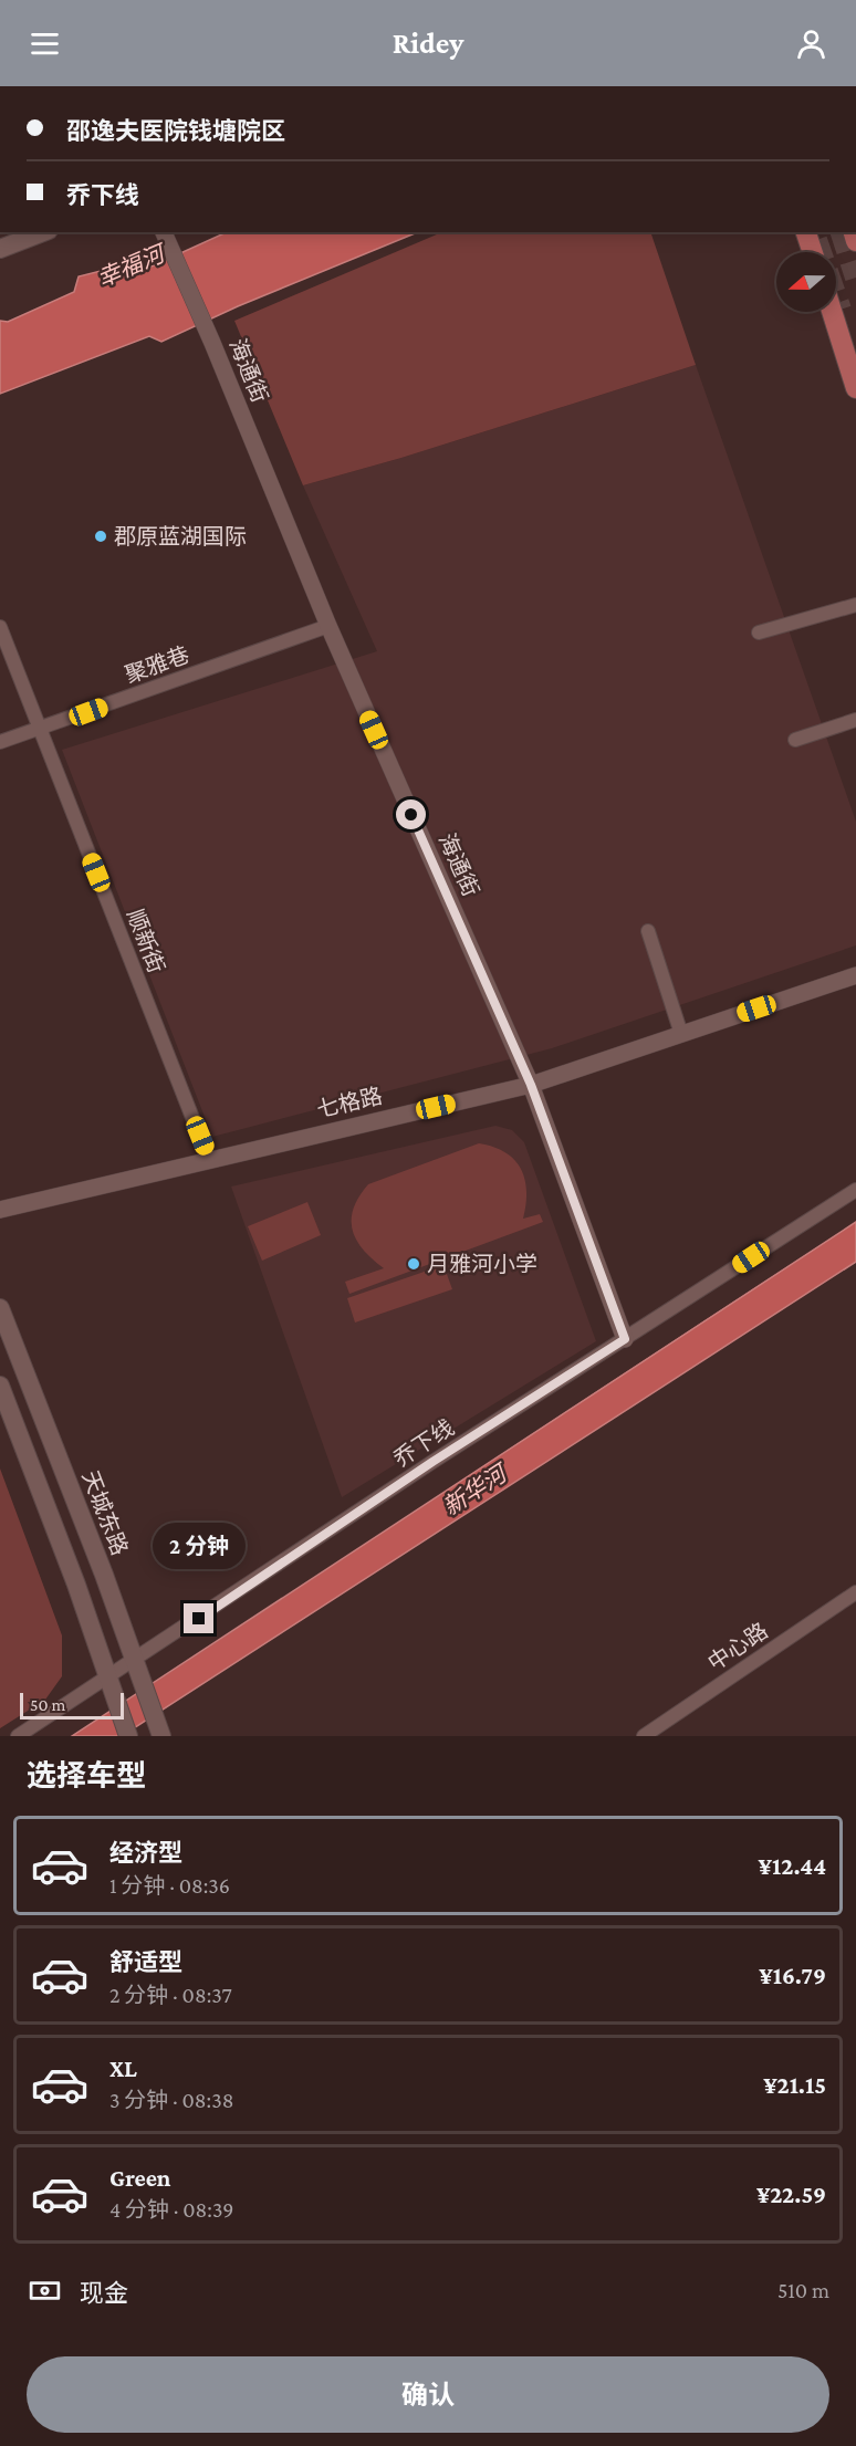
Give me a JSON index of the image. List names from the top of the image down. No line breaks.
{"streets":{"main road":["天城东路"],"street":["海通街","聚雅巷","顺新街","七格路","乔下线","中心路"]},"crossings":[["海通街","聚雅巷"],["海通街","七格路"],["海通街","乔下线"],["聚雅巷","顺新街"],["顺新街","七格路"],["乔下线","天城东路"]],"water":["幸福河","新华河"],"places":["郡原蓝湖国际","月雅河小学"],"scale_bar":"50 m","north":"left","page":{"header":"Ridey","banner":["邵逸夫医院钱塘院区","乔下线"],"bubble":"2 分钟","scale":"50 m","heading":"选择车型","list":[{"name":"经济型","note":"1 分钟 · 08:36","value":"¥12.44"},{"name":"舒适型","note":"2 分钟 · 08:37","value":"¥16.79"},{"name":"XL","note":"3 分钟 · 08:38","value":"¥21.15"},{"name":"Green","note":"4 分钟 · 08:39","value":"¥22.59"}],"pay":["现金","510 m"],"buttons":"确认"}}
